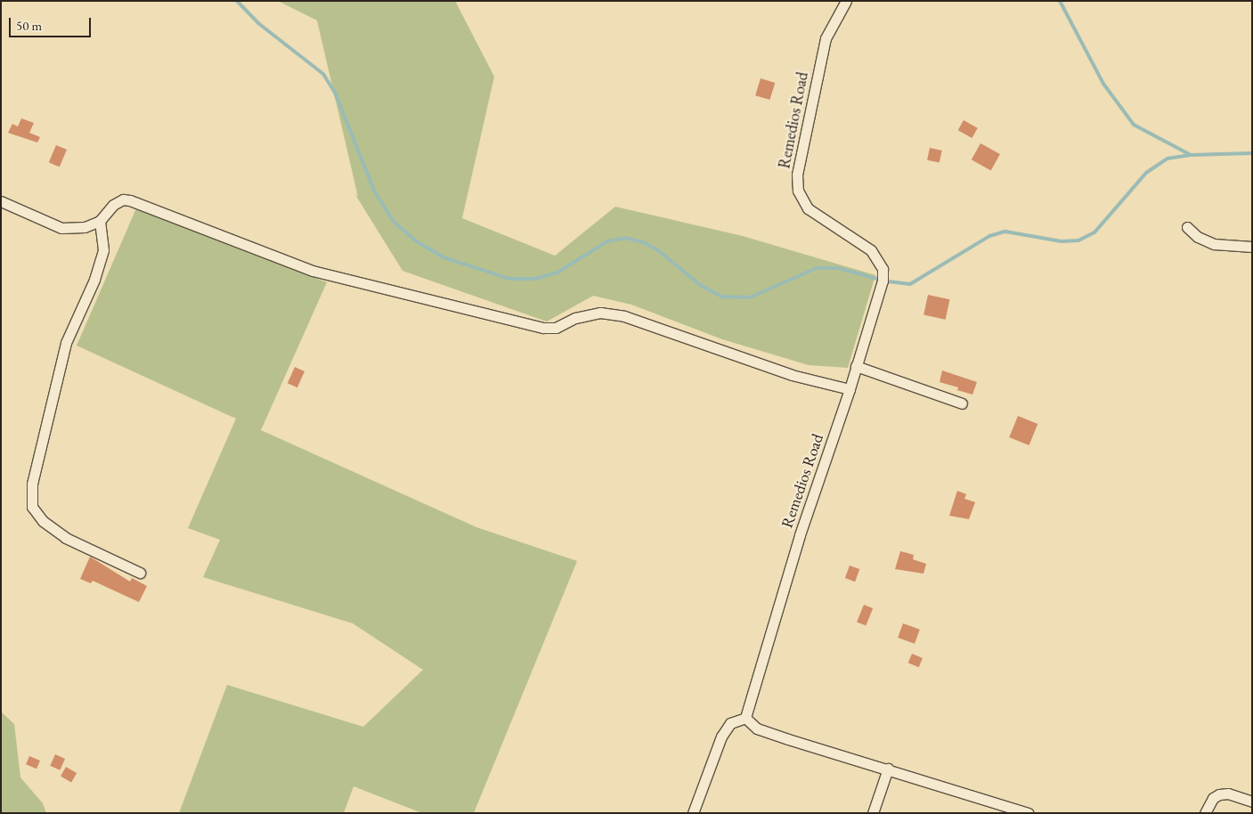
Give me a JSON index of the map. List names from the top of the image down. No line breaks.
{"streets":{"street":["Remedios Road"]},"scale_bar":"50 m"}
